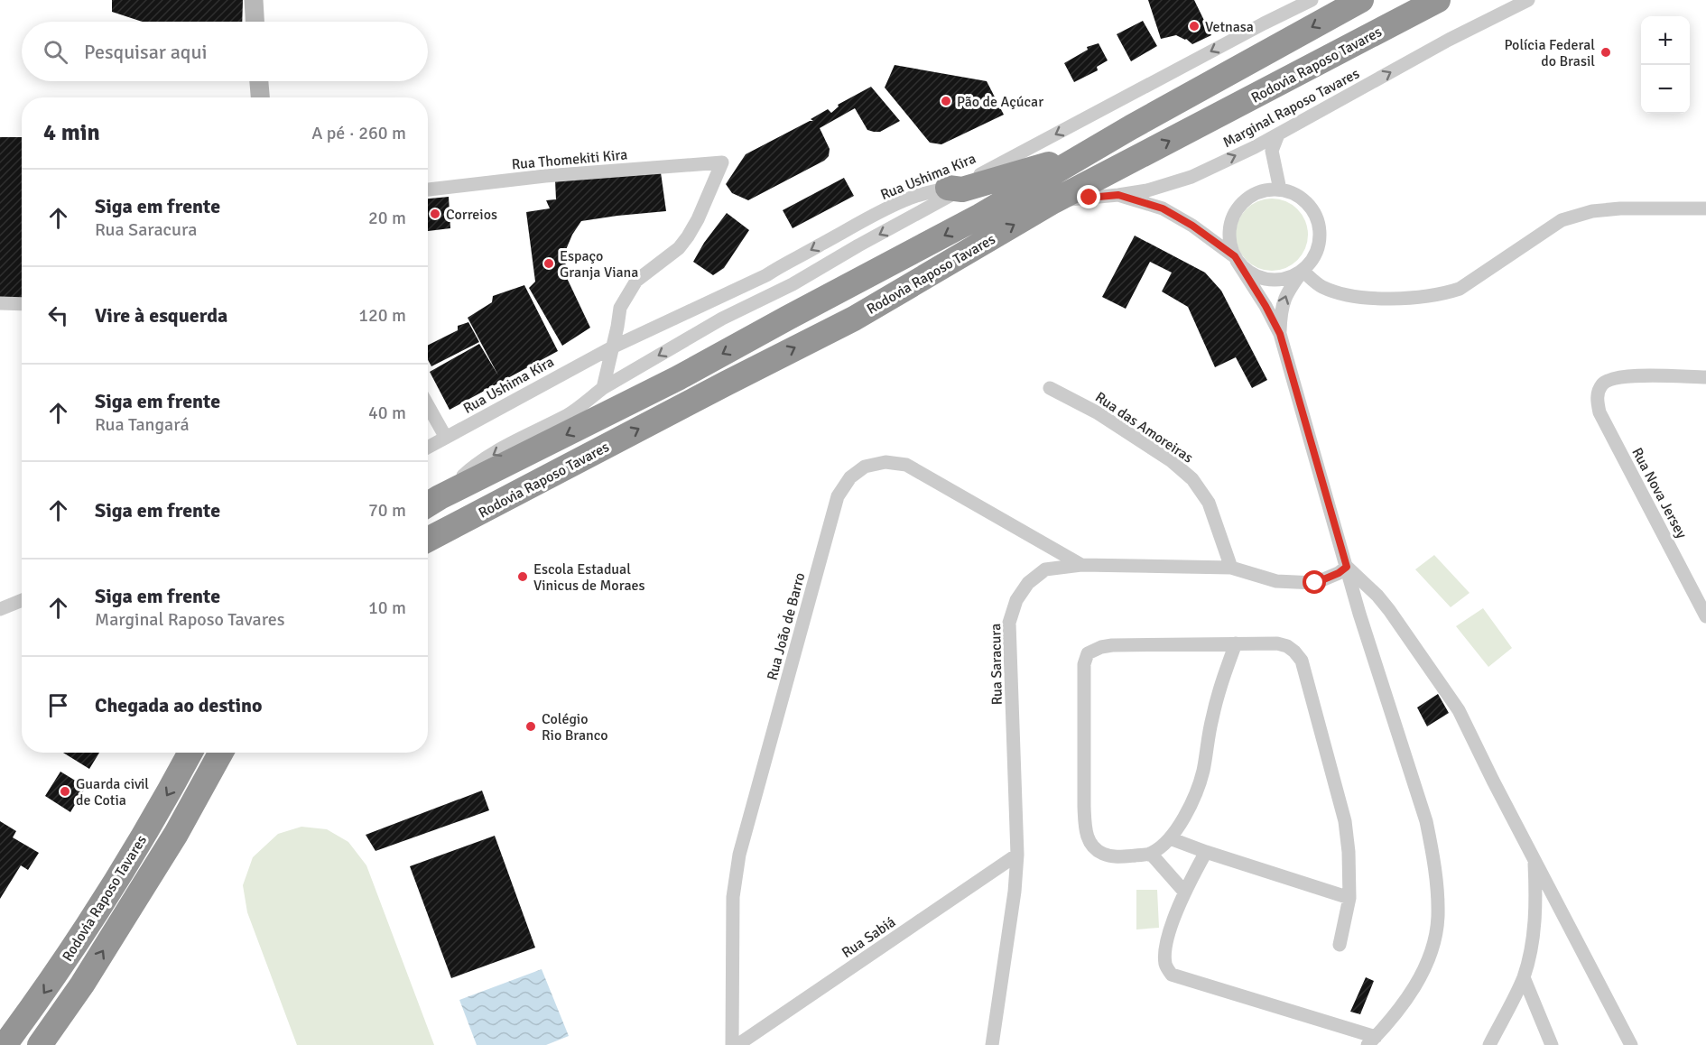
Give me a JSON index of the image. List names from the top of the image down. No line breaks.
{"streets":{"highway":["Rodovia Raposo Tavares"],"street":["Marginal Raposo Tavares","Rua Thomekiti Kira","Rua Ushima Kira","Rua das Amoreiras","Rua Nova Jersey","Rua João de Barro","Rua Saracura","Rua Sabiá"]},"crossings":[["Rodovia Raposo Tavares","Marginal Raposo Tavares"],["Rua Thomekiti Kira","Rua Ushima Kira"],["Rua das Amoreiras","Rua Saracura"],["Rua João de Barro","Rua Saracura"],["Rua Saracura","Rua Sabiá"]],"one_way":["Marginal Raposo Tavares"],"places":["Vetnasa","Polícia Federal do Brasil","Pão de Açúcar","Correios","Espaço Granja Viana","Escola Estadual Vinicus de Moraes","Colégio Rio Branco","Guarda civil de Cotia"],"page":{"map_buttons":["+","−"],"search":"Pesquisar aqui","heading":["4 min","A pé · 260 m"],"list":[["Siga em frente","Rua Saracura","20 m"],["Vire à esquerda","120 m"],["Siga em frente","Rua Tangará","40 m"],["Siga em frente","70 m"],["Siga em frente","Marginal Raposo Tavares","10 m"],"Chegada ao destino"]}}
